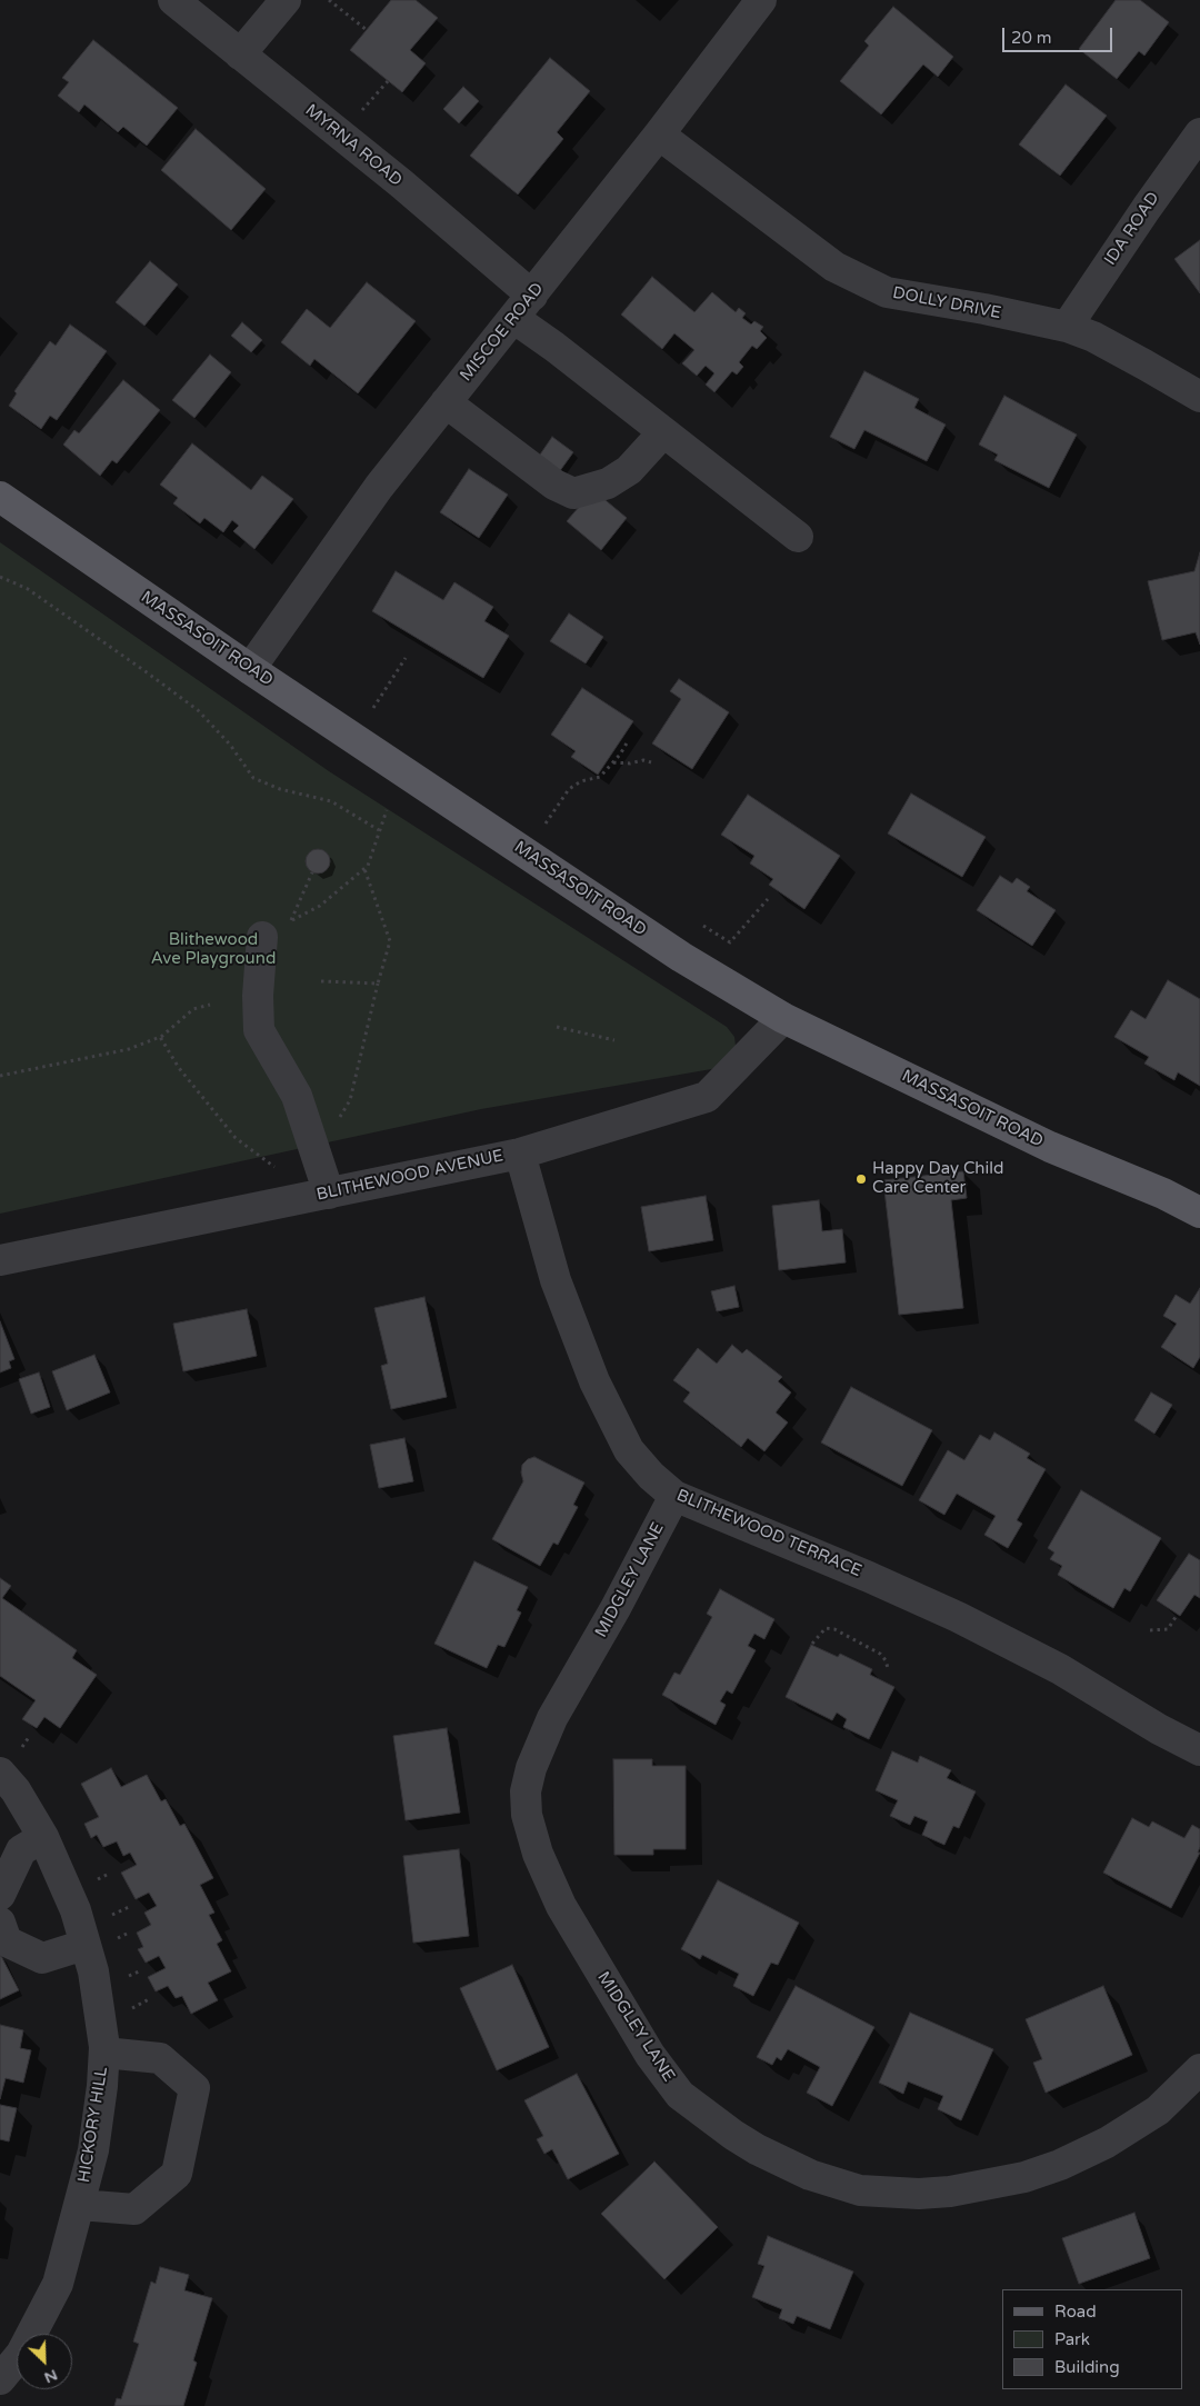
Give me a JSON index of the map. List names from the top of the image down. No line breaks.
{"streets":{"main road":["MASSASOIT ROAD"],"street":["MYRNA ROAD","IDA ROAD","DOLLY DRIVE","MISCOE ROAD","BLITHEWOOD AVENUE","BLITHEWOOD TERRACE","MIDGLEY LANE","HICKORY HILL"]},"crossings":[["MYRNA ROAD","MISCOE ROAD"],["IDA ROAD","DOLLY DRIVE"],["DOLLY DRIVE","MISCOE ROAD"],["MISCOE ROAD","MASSASOIT ROAD"],["MASSASOIT ROAD","BLITHEWOOD AVENUE"],["BLITHEWOOD AVENUE","BLITHEWOOD TERRACE"],["BLITHEWOOD TERRACE","MIDGLEY LANE"]],"parks":["Blithewood Ave Playground"],"places":["Happy Day Child Care Center"],"legend":["Road","Park","Building"],"scale_bar":"20 m","north":"bottom right"}
